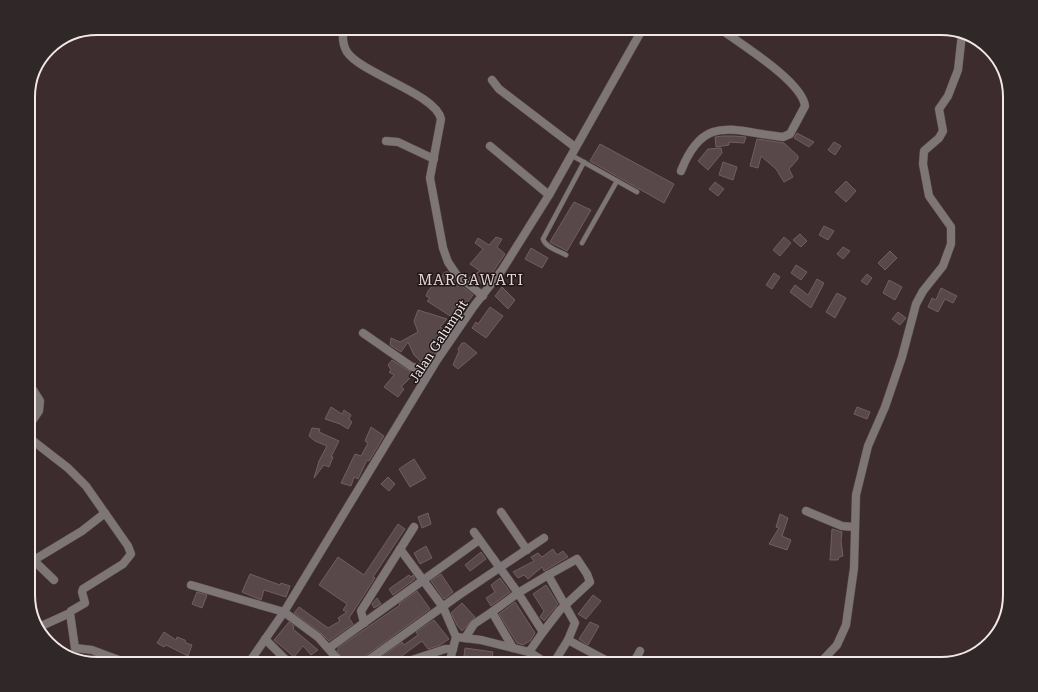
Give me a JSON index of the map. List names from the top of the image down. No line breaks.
{"streets":{"street":["Jalan Galumpit"]},"districts":["MARGAWATI"]}
